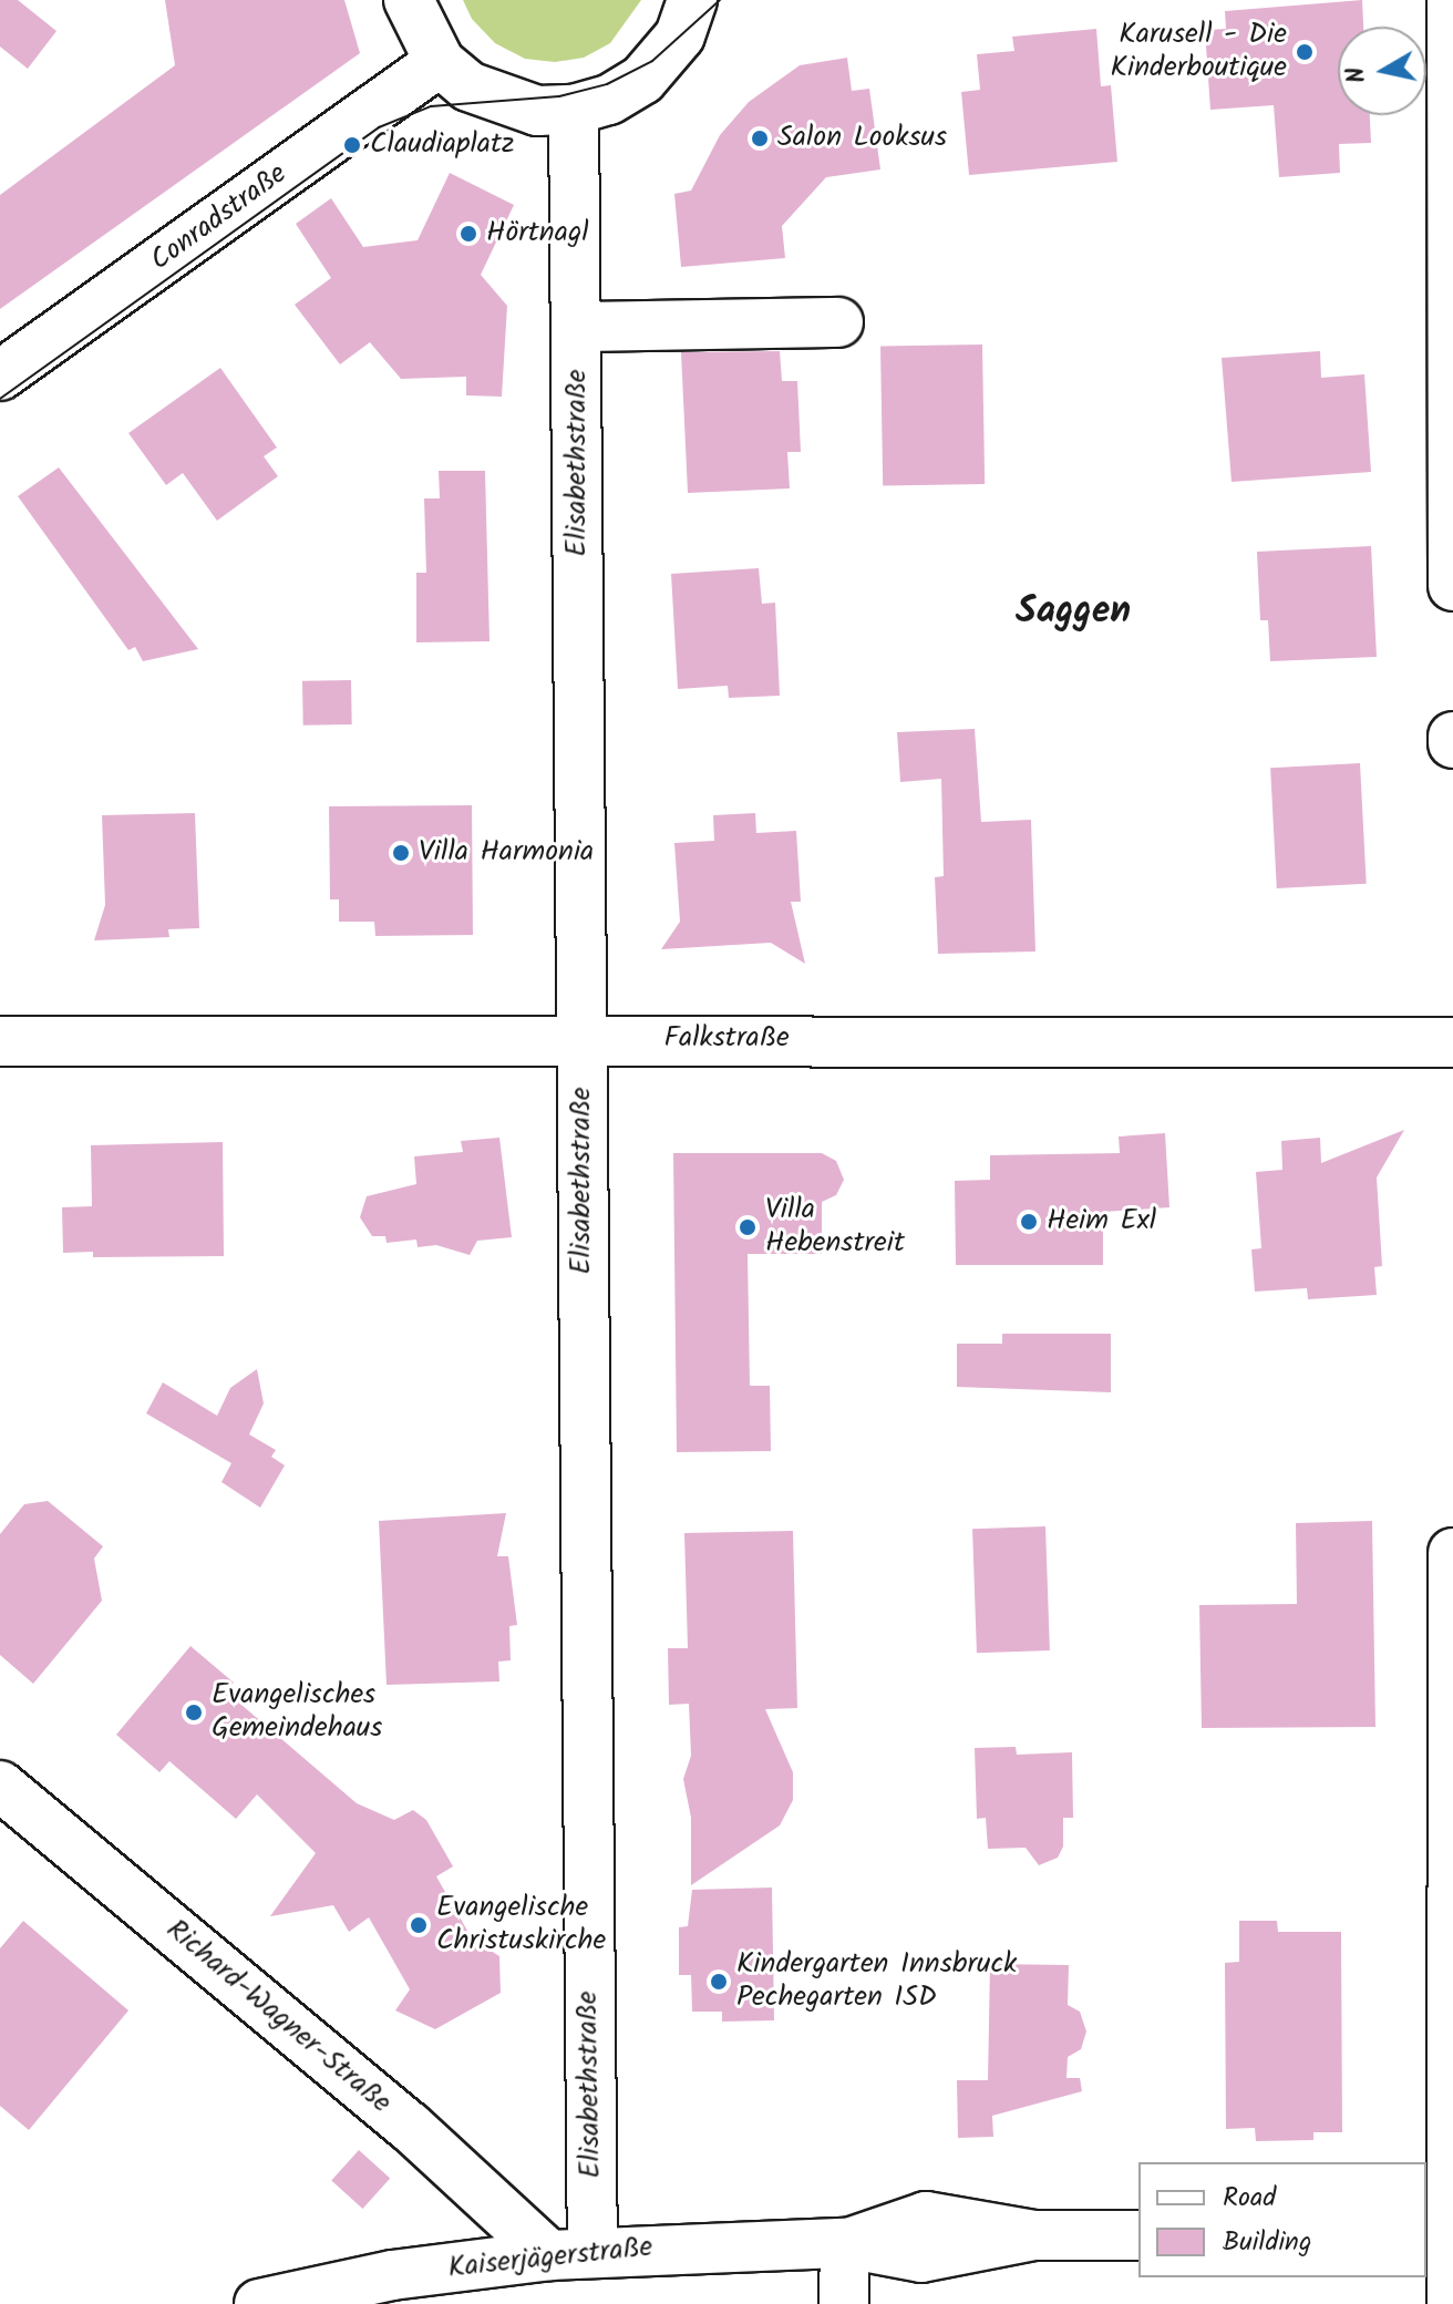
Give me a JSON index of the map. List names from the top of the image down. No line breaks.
{"streets":{"street":["Conradstraße","Elisabethstraße","Falkstraße","Richard-Wagner-Straße","Kaiserjägerstraße"]},"crossings":[["Elisabethstraße","Falkstraße"],["Elisabethstraße","Richard-Wagner-Straße"],["Elisabethstraße","Kaiserjägerstraße"],["Richard-Wagner-Straße","Kaiserjägerstraße"]],"districts":["Saggen"],"places":["Karusell - Die Kinderboutique","Salon Looksus","Claudiaplatz","Hörtnagl","Villa Harmonia","Heim Exl","Villa Hebenstreit","Evangelisches Gemeindehaus","Evangelische Christuskirche","Kindergarten Innsbruck Pechegarten ISD"],"legend":["Road","Building"],"north":"left"}
